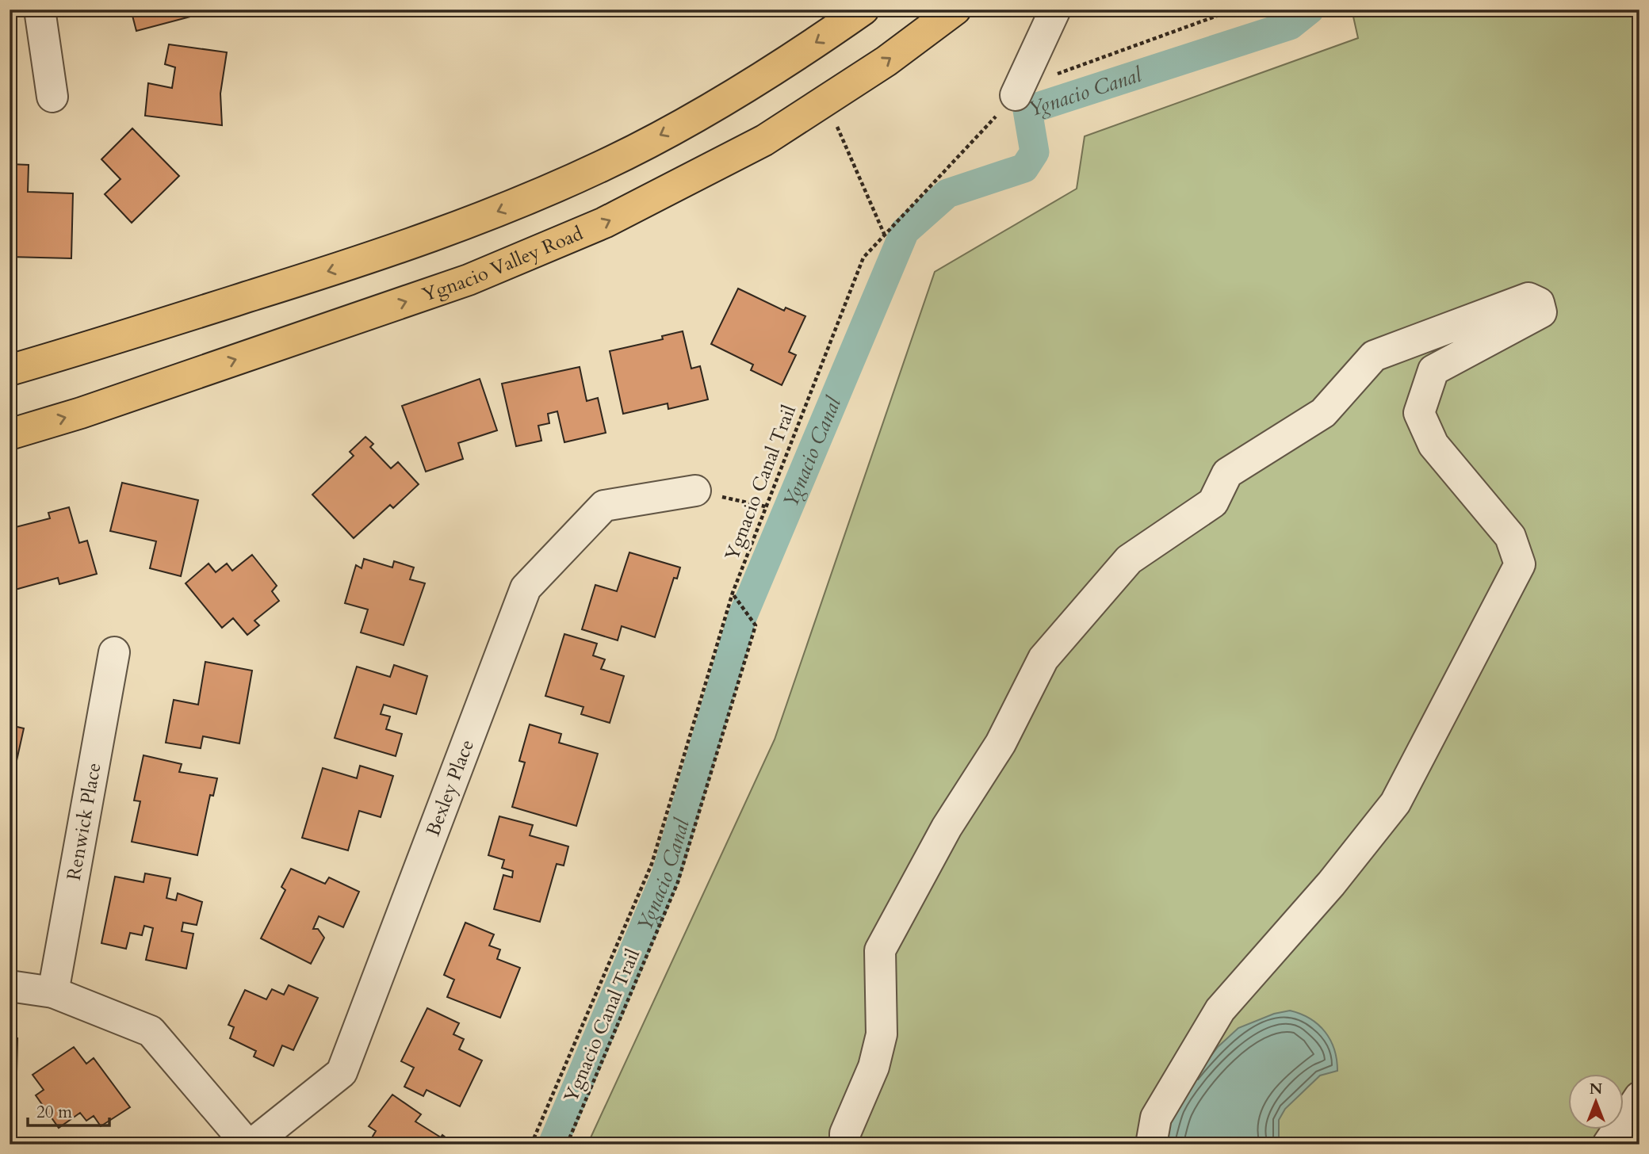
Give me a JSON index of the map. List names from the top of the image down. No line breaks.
{"streets":{"highway":["Ygnacio Valley Road"],"street":["Bexley Place","Renwick Place"],"path":["Ygnacio Canal Trail"]},"water":["Ygnacio Canal"],"scale_bar":"20 m","north":"top"}
